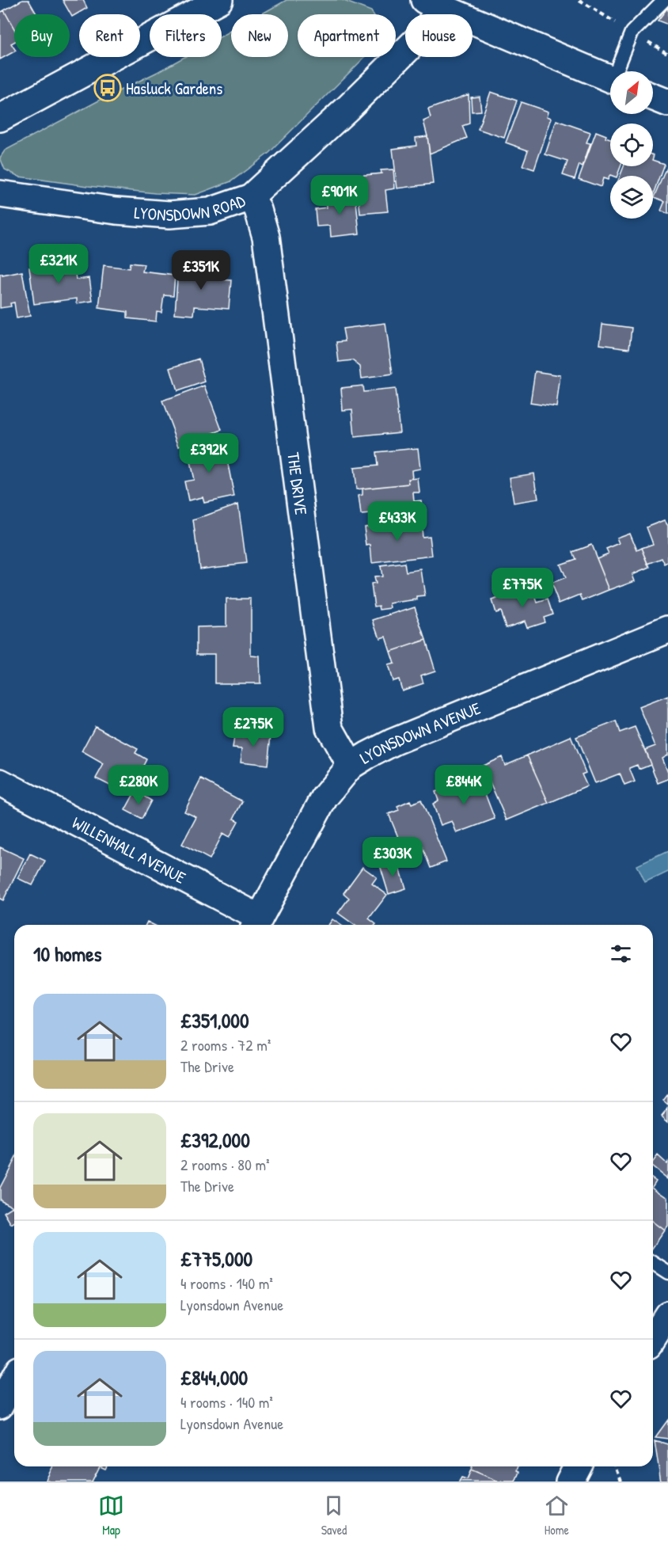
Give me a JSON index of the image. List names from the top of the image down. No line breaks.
{"streets":{"street":["LYONSDOWN ROAD","THE DRIVE","LYONSDOWN AVENUE","WILLENHALL AVENUE"]},"crossings":[["LYONSDOWN ROAD","THE DRIVE"],["THE DRIVE","LYONSDOWN AVENUE"],["LYONSDOWN AVENUE","WILLENHALL AVENUE"]],"places":{"bus stop":["Hasluck Gardens"]},"north":"top right","page":{"chip":["Buy","Rent","Filters","New","Apartment","House"],"price":["£901K","£321K","£351K","£392K","£433K","£775K","£275K","£280K","£844K","£303K"],"heading":"10 homes","list":[{"name":"£351,000","note":"2 rooms · 72 m² · The Drive"},{"name":"£392,000","note":"2 rooms · 80 m² · The Drive"},{"name":"£775,000","note":"4 rooms · 140 m² · Lyonsdown Avenue"},{"name":"£844,000","note":"4 rooms · 140 m² · Lyonsdown Avenue"}],"tabs":["Map","Saved","Home"]}}
